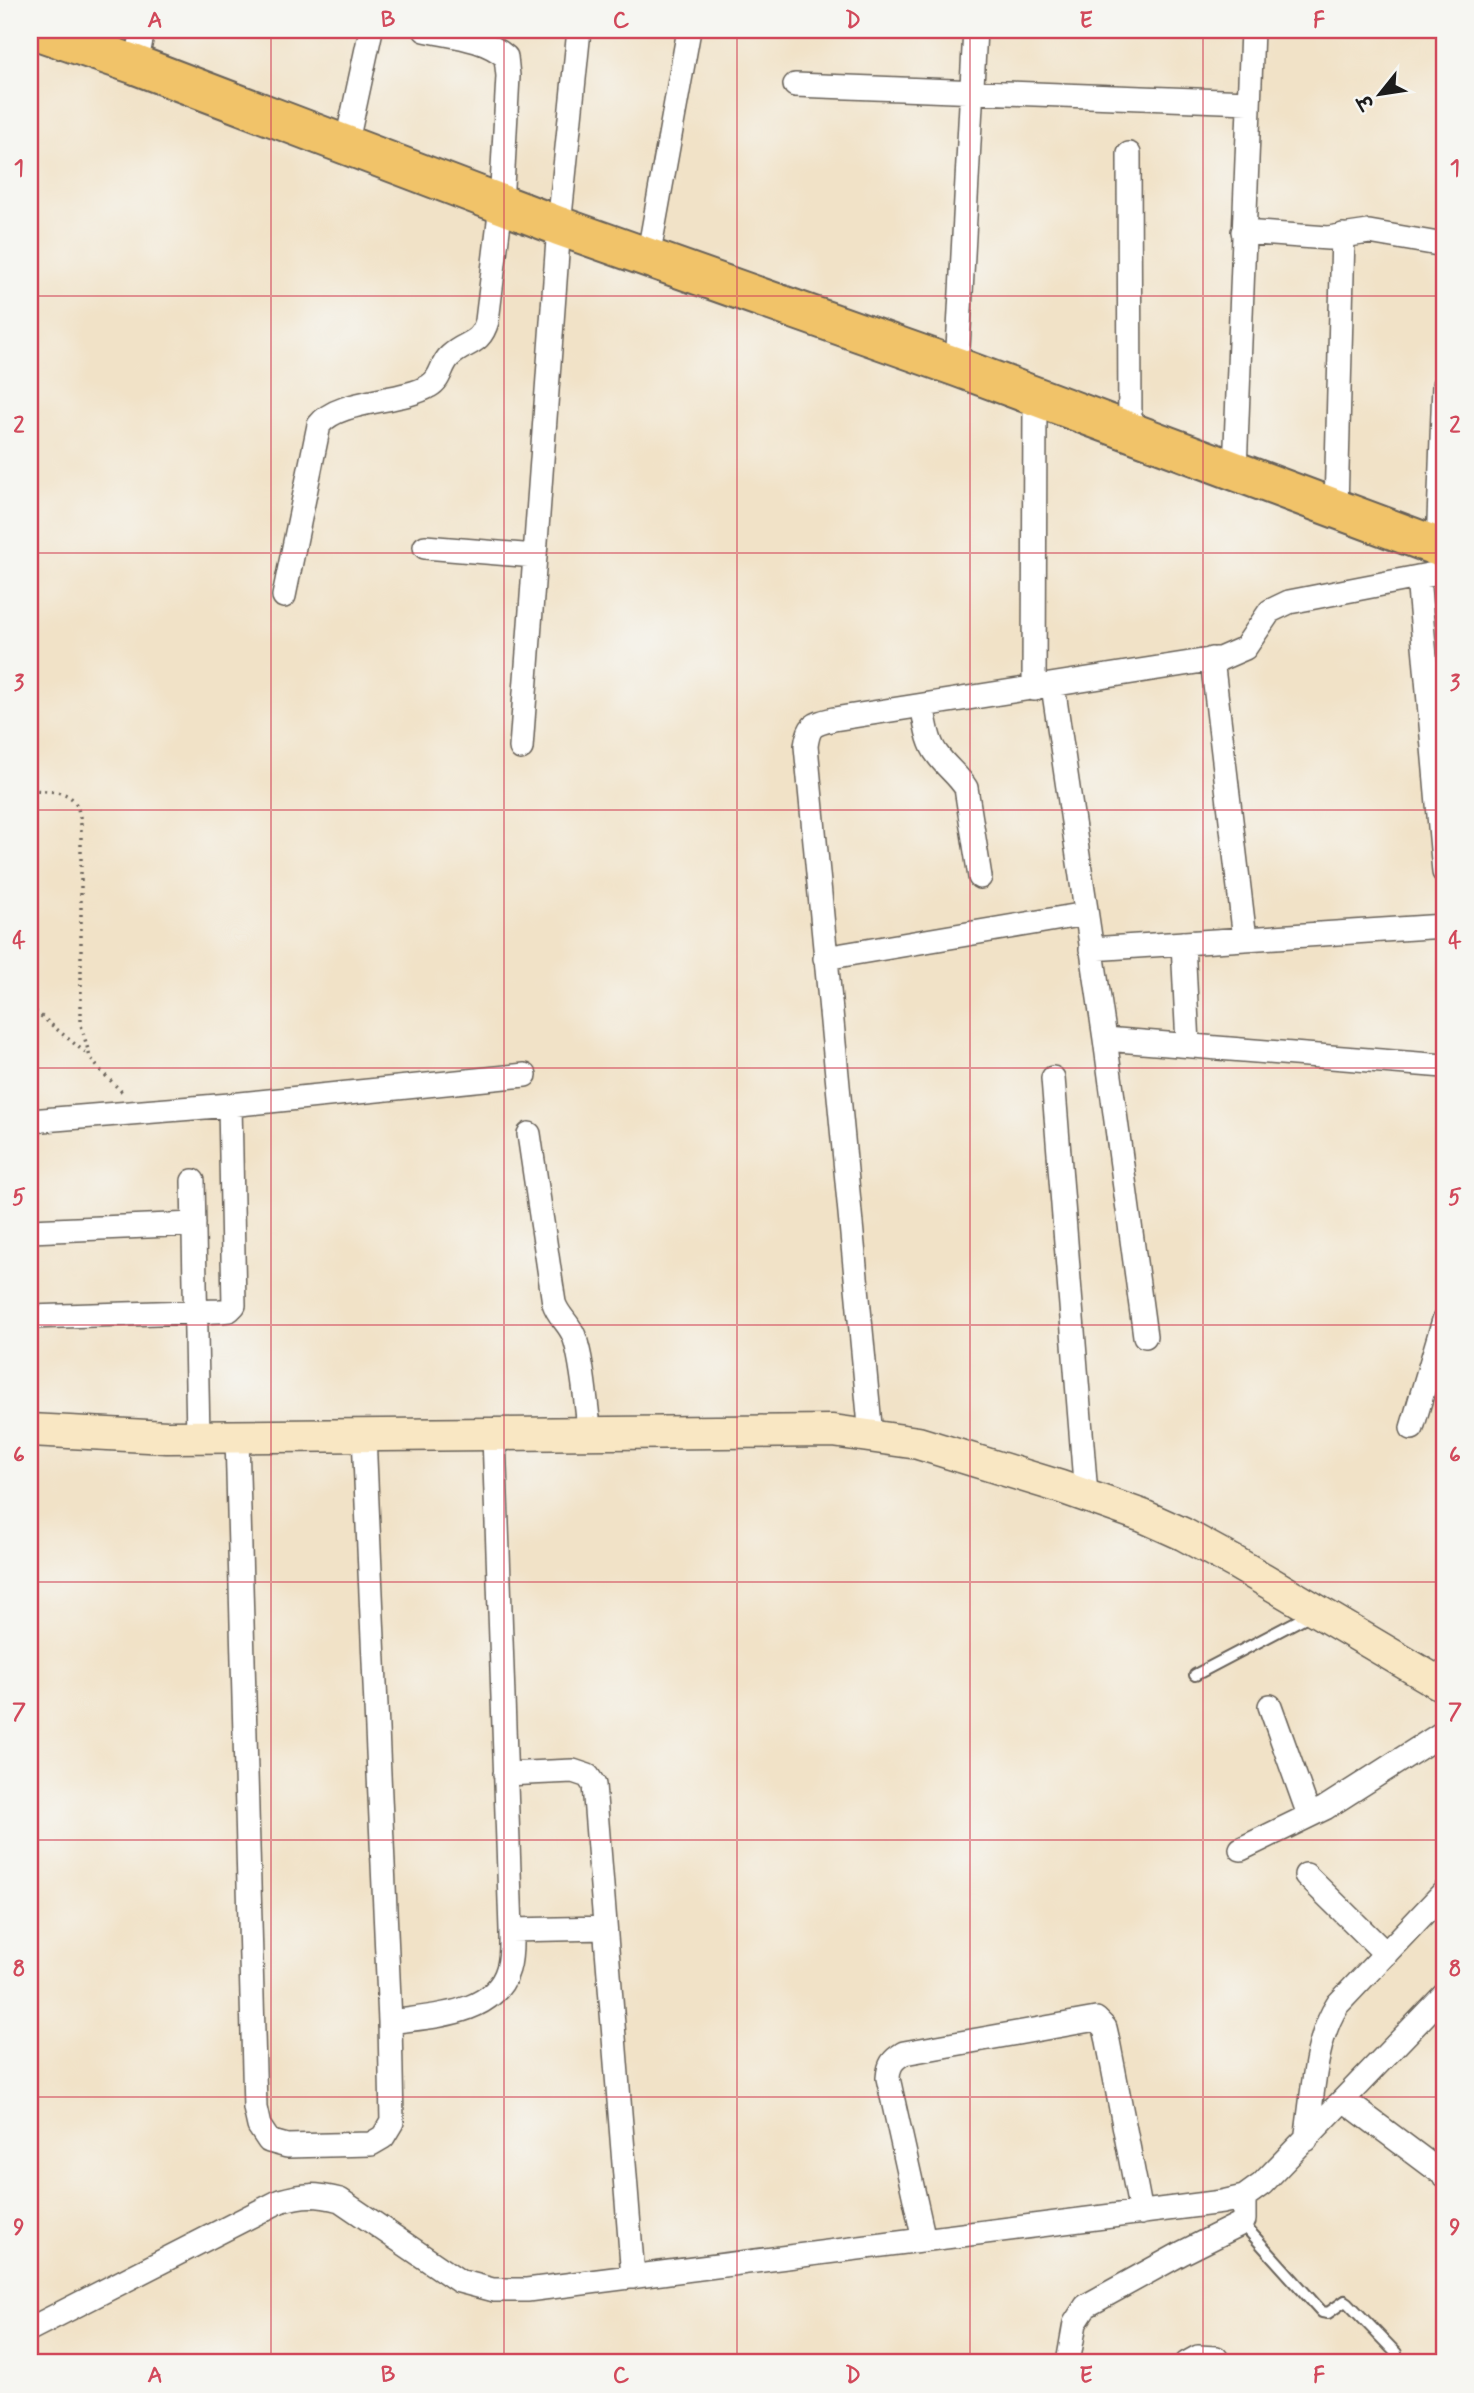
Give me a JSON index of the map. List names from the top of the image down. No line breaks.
{"north":"bottom left","grid":{"columns":["A","B","C","D","E","F"],"rows":["1","2","3","4","5","6","7","8","9"]}}
